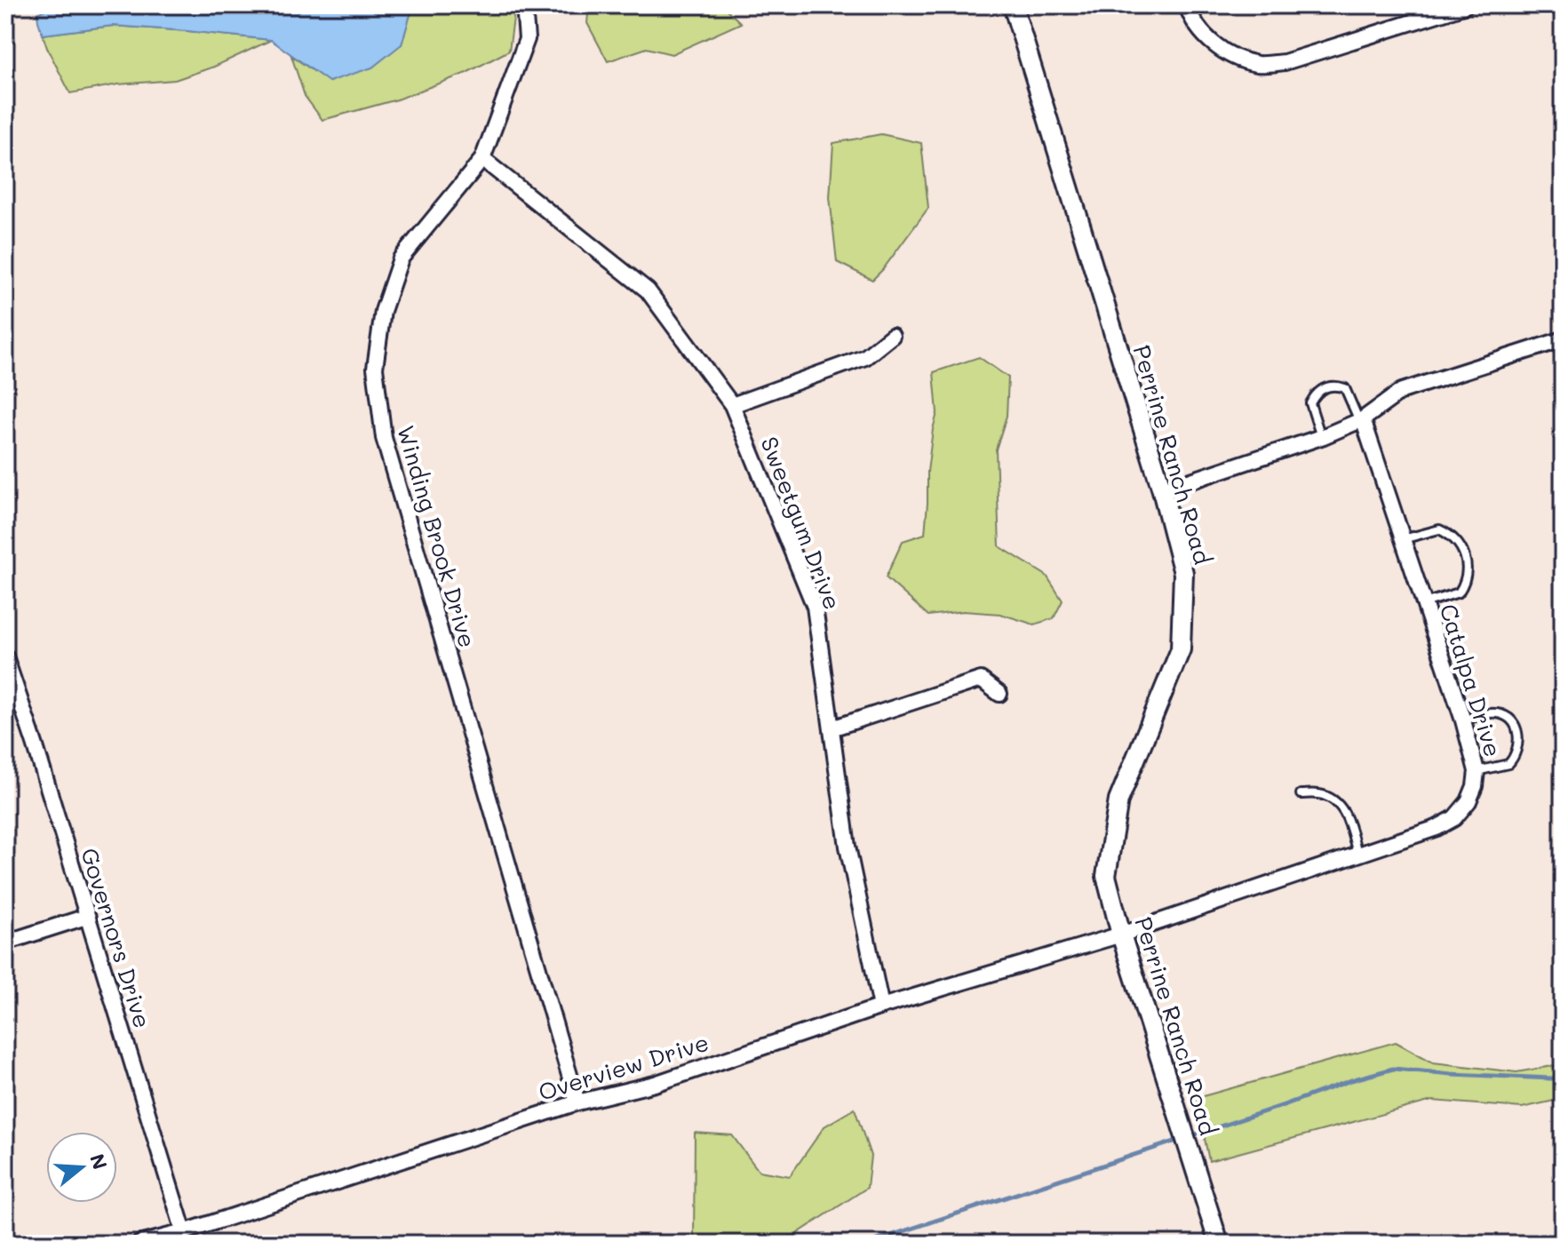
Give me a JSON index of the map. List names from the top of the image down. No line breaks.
{"streets":{"street":["Perrine Ranch Road","Sweetgum Drive","Winding Brook Drive","Catalpa Drive","Governors Drive","Overview Drive"]},"crossings":[["Perrine Ranch Road","Catalpa Drive"],["Perrine Ranch Road","Overview Drive"],["Sweetgum Drive","Winding Brook Drive"],["Sweetgum Drive","Overview Drive"],["Winding Brook Drive","Overview Drive"],["Catalpa Drive","Overview Drive"],["Governors Drive","Overview Drive"]],"north":"right"}
